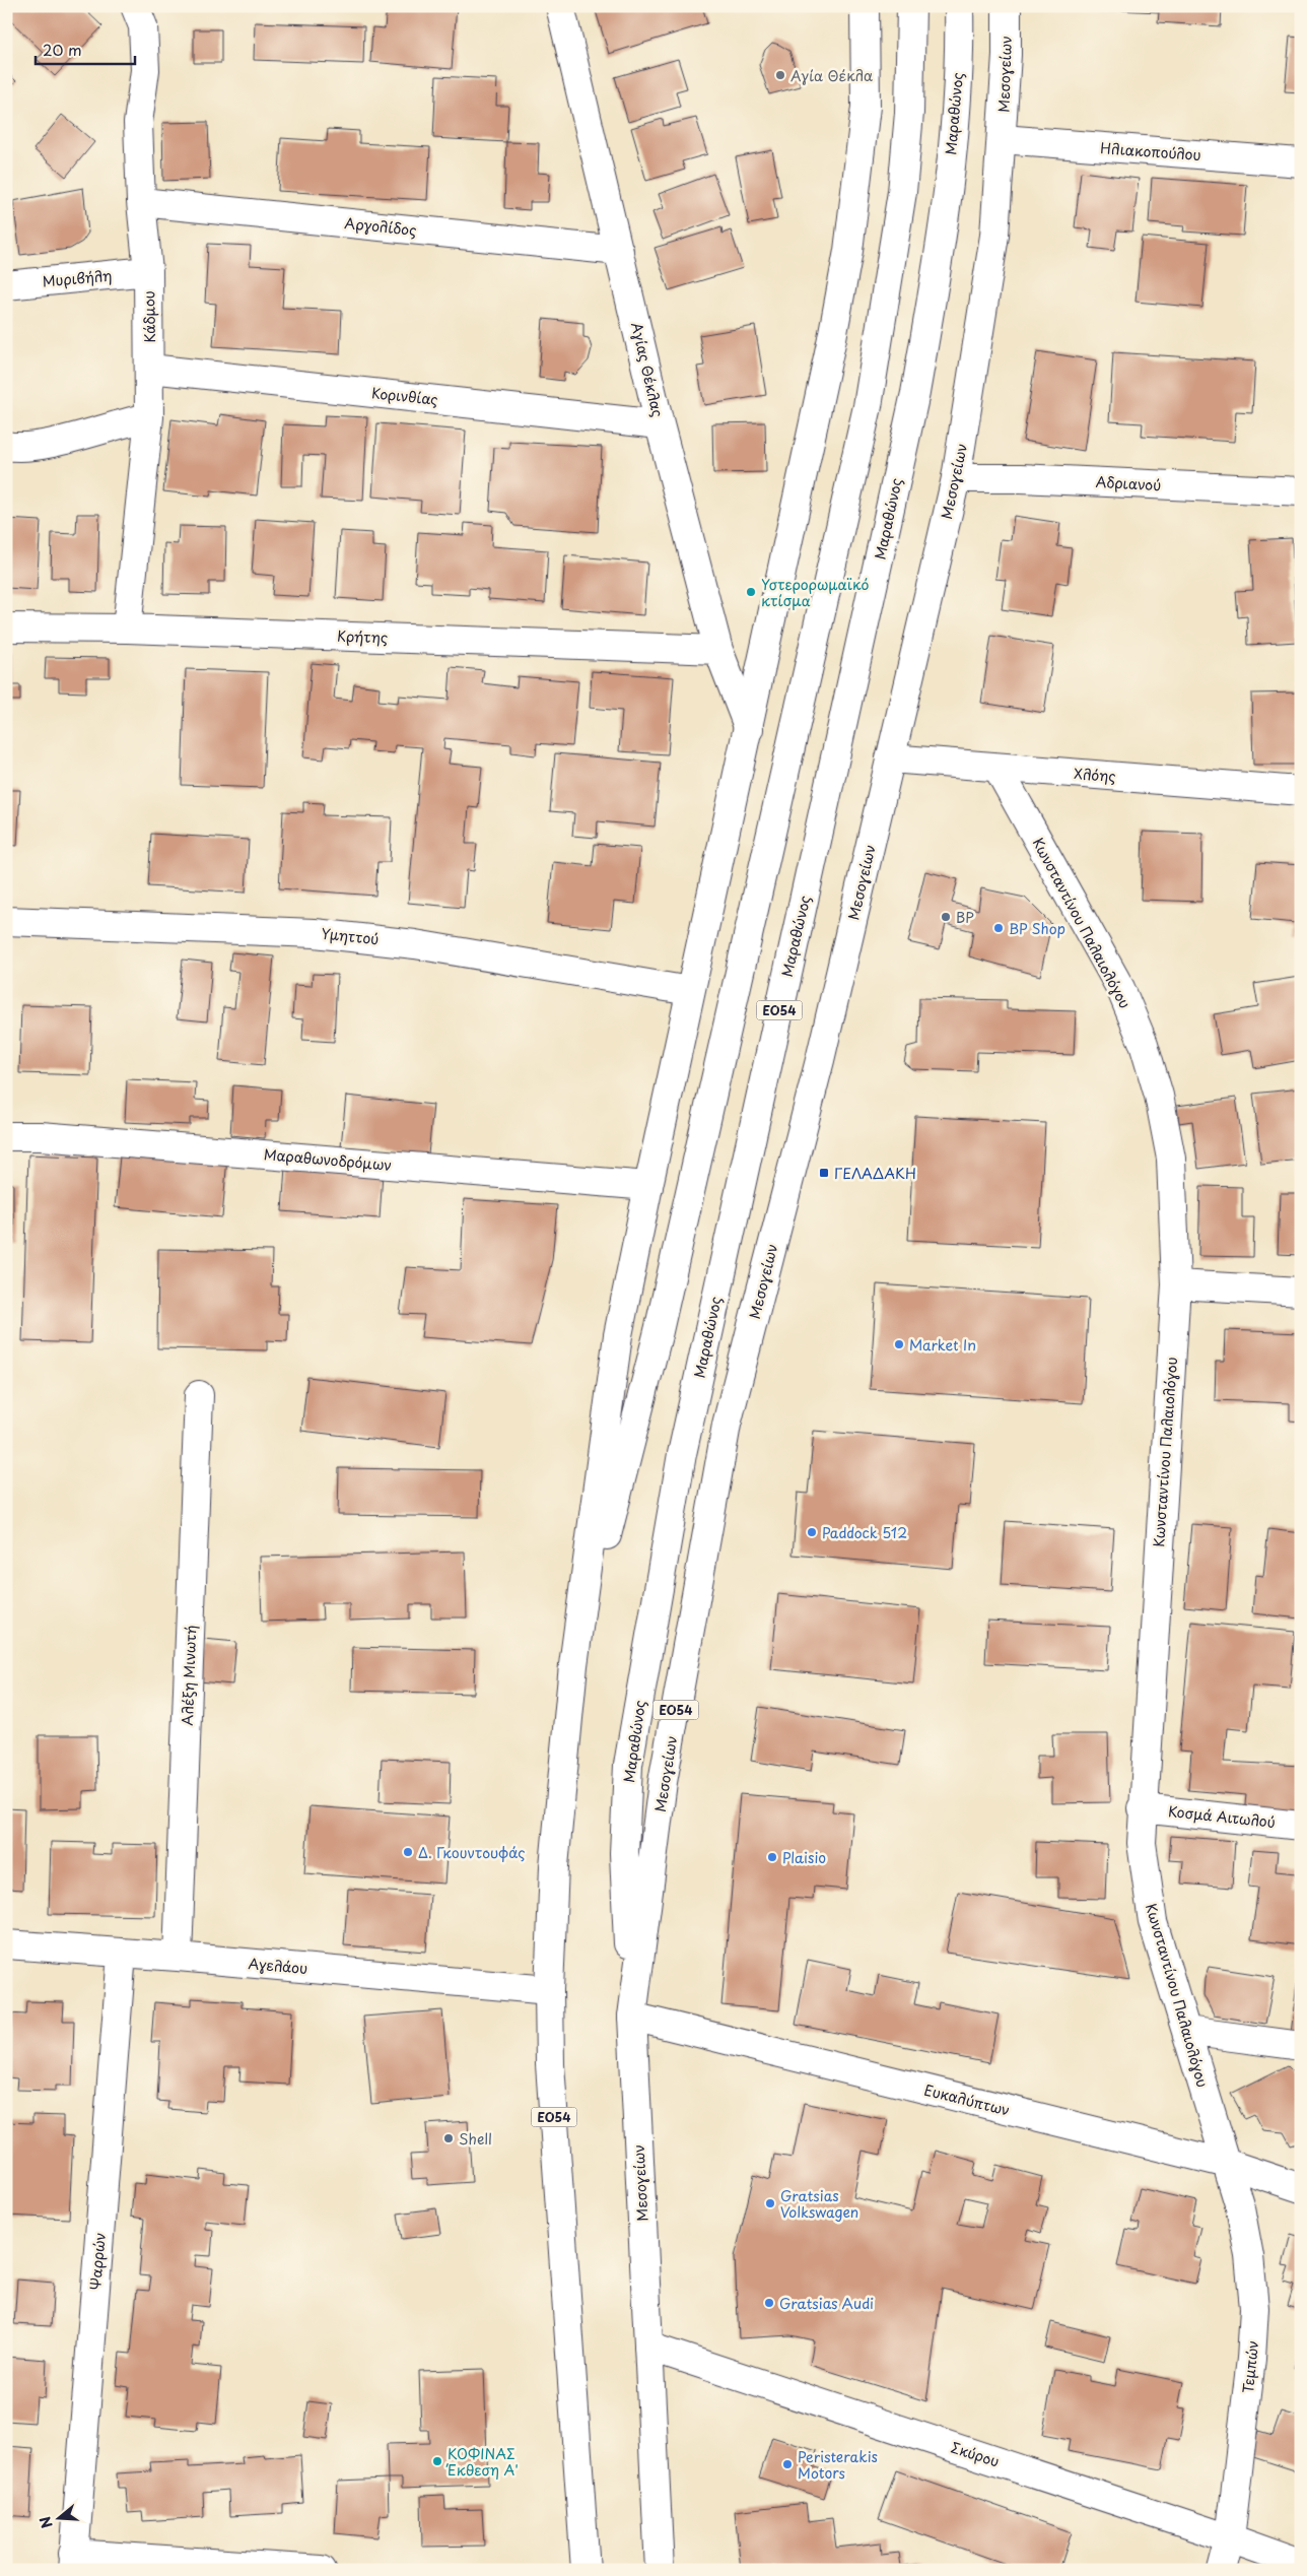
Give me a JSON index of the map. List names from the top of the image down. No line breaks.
{"streets":{"street":["Μεσογείων","Μαραθώνος","Ηλιακοπούλου","Αργολίδος","Μυριβήλη","Κάδμου","Αγίας Θέκλας","Κορινθίας","Αδριανού","Κρήτης","Χλόης","Κωνσταντίνου Παλαιολόγου","Υμηττού","ΕΟ54","Μαραθωνοδρόμων","Αλέξη Μινωτή","Κοσμά Αιτωλού","Αγελάου","Ευκαλύπτων","Ψαρρών","Τεμπών","Σκύρου"]},"crossings":[["Μεσογείων","Μαραθώνος"],["Μεσογείων","Ηλιακοπούλου"],["Μεσογείων","Αδριανού"],["Μεσογείων","Χλόης"],["Μεσογείων","Ευκαλύπτων"],["Μεσογείων","Σκύρου"],["Μαραθώνος","Ευκαλύπτων"],["Αργολίδος","Κάδμου"],["Αργολίδος","Αγίας Θέκλας"],["Μυριβήλη","Κάδμου"],["Κάδμου","Κορινθίας"],["Κάδμου","Κρήτης"],["Αγίας Θέκλας","Κορινθίας"],["Αγίας Θέκλας","Κρήτης"],["Αγίας Θέκλας","ΕΟ54"],["Χλόης","Κωνσταντίνου Παλαιολόγου"],["Κωνσταντίνου Παλαιολόγου","Κοσμά Αιτωλού"],["Κωνσταντίνου Παλαιολόγου","Ευκαλύπτων"],["Κωνσταντίνου Παλαιολόγου","Τεμπών"],["Υμηττού","ΕΟ54"],["ΕΟ54","Μαραθωνοδρόμων"],["ΕΟ54","Αγελάου"],["Αλέξη Μινωτή","Αγελάου"],["Αγελάου","Ψαρρών"],["Ευκαλύπτων","Τεμπών"],["Τεμπών","Σκύρου"]],"places":{"other":["Αγία Θέκλα","Υστερορωμαϊκό κτίσμα","BP","BP Shop","Market In","Paddock 512","Δ. Γκουντουφάς","Plaisio","Shell","Gratsias Volkswagen","Gratsias Audi","ΚΟΦΙΝΑΣ Έκθεση Α'","Peristerakis Motors"],"transit":["ΓΕΛΑΔΑΚΗ"]},"scale_bar":"20 m","north":"left"}
